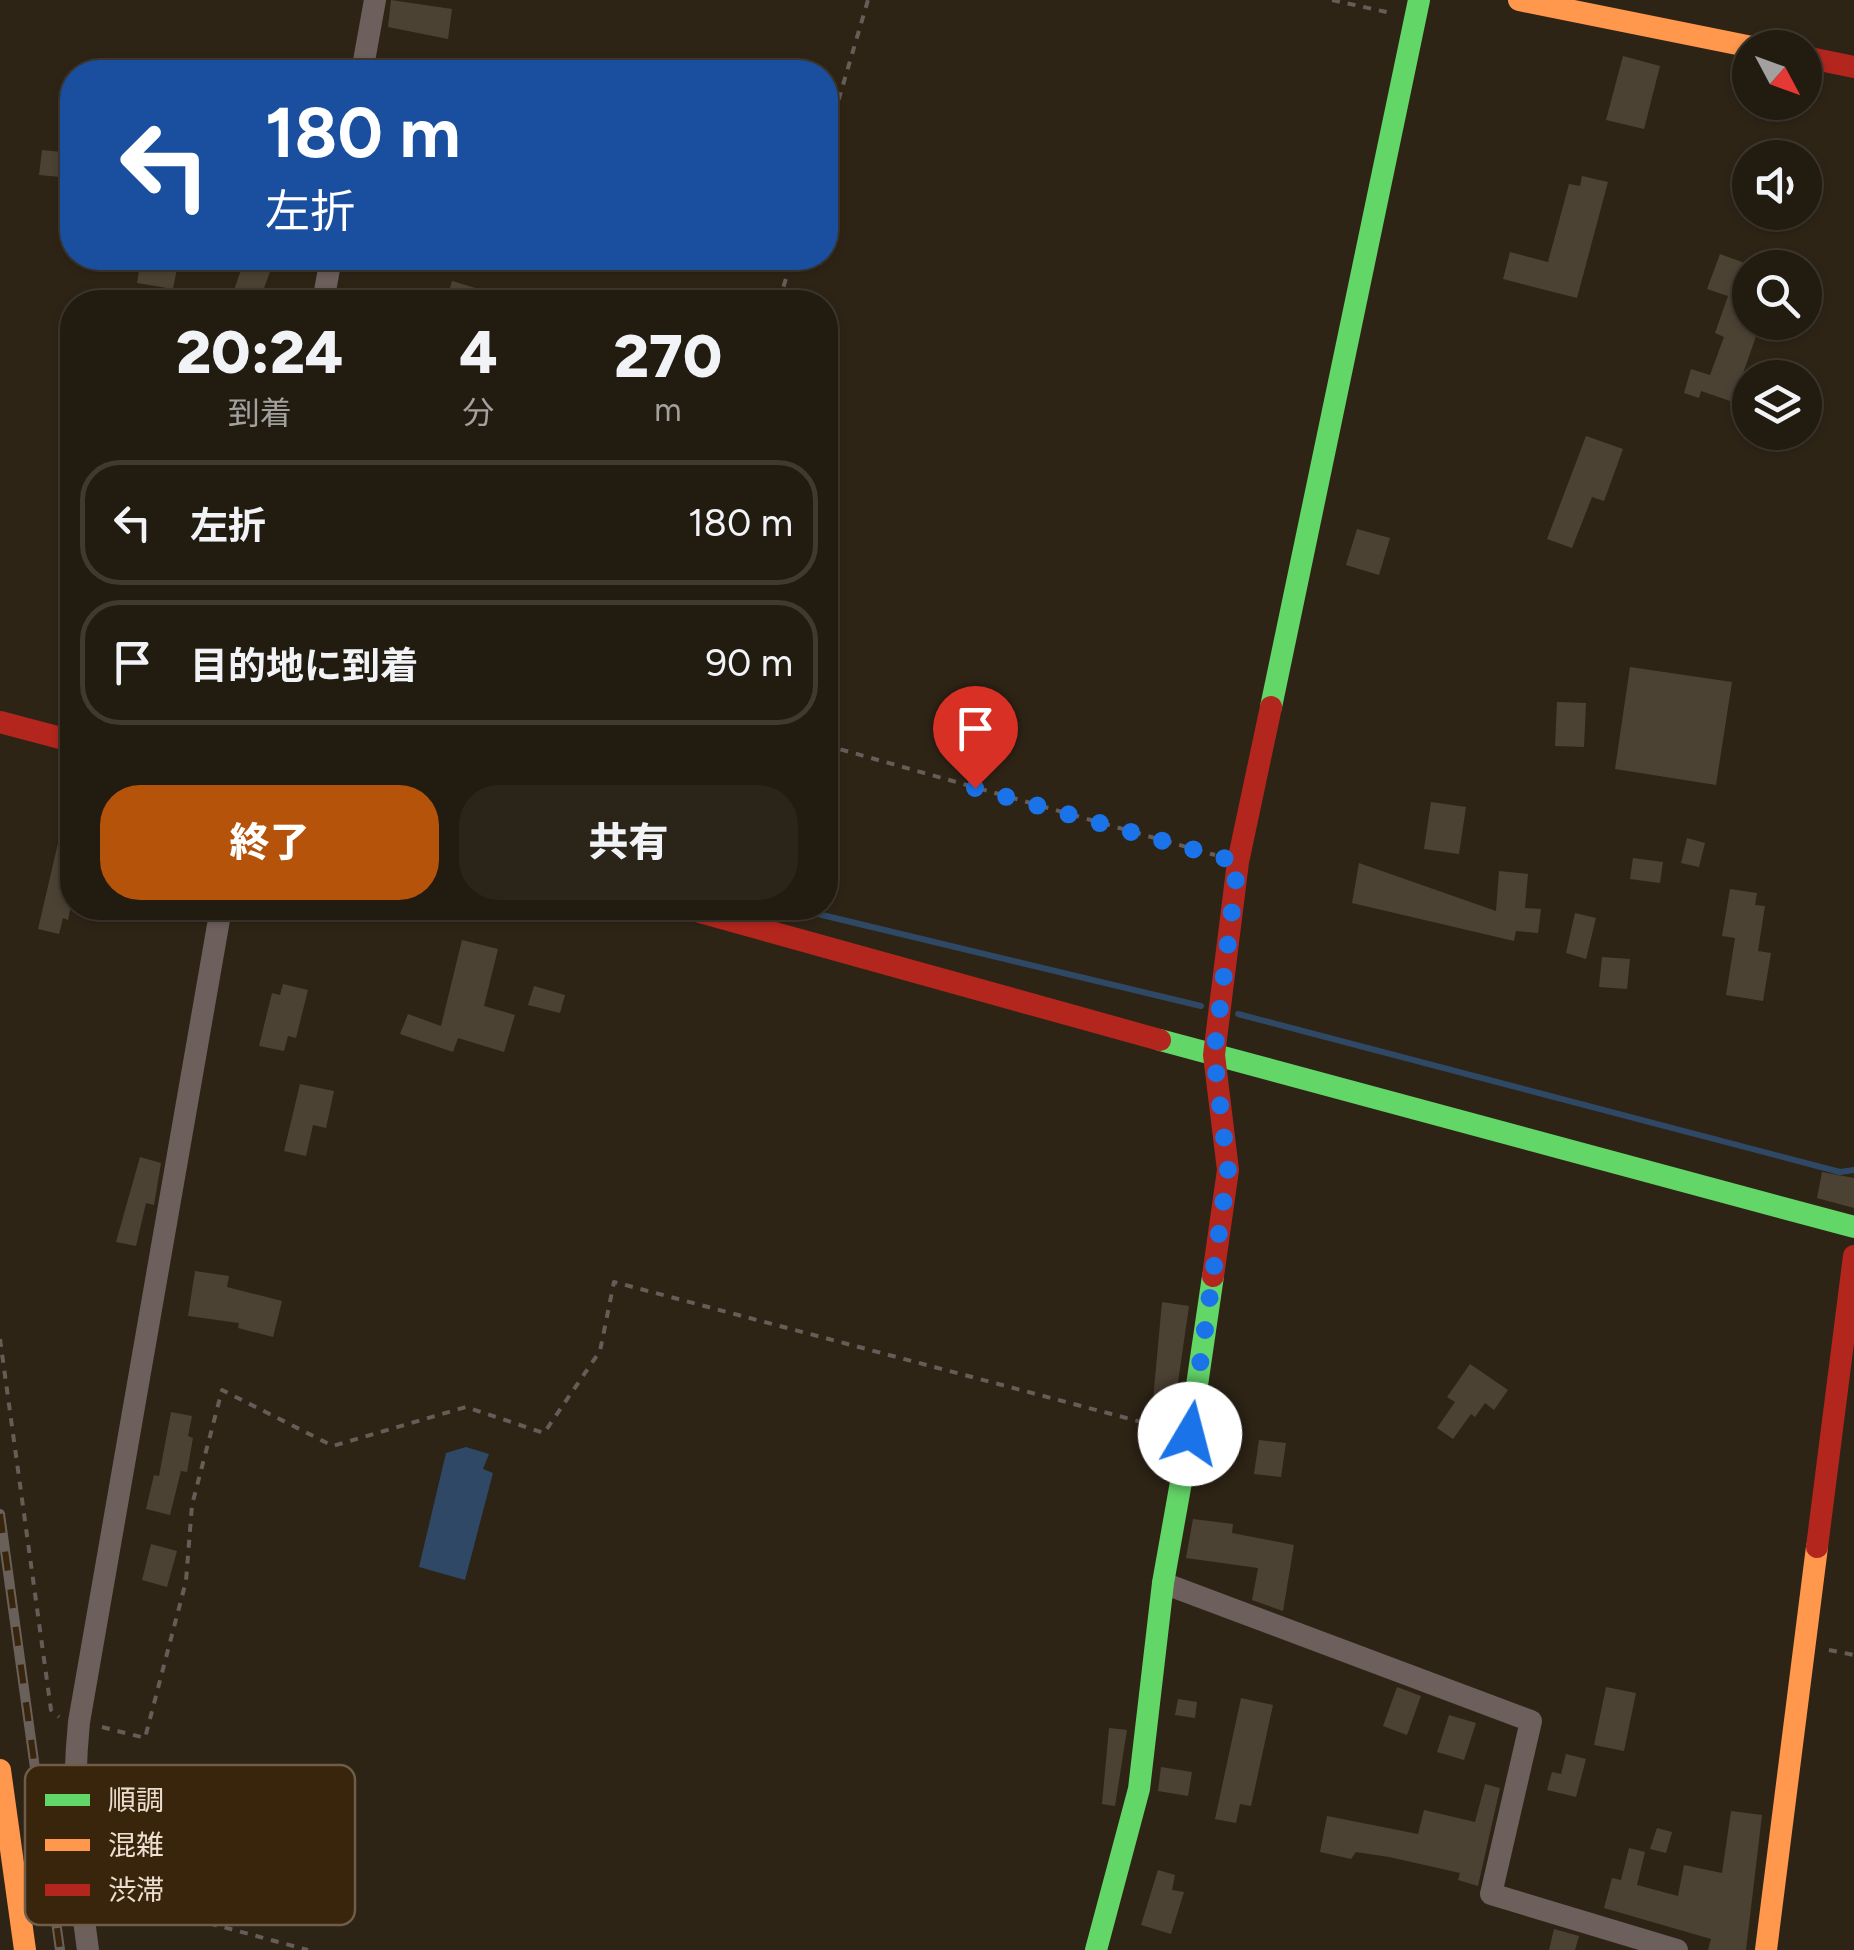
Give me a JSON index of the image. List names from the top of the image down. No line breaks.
{"legend":["順調","混雑","渋滞"],"north":"bottom right","page":{"turn":["180 m","左折"],"eta":["20:24","到着","4","分","270","m"],"list":[{"name":"左折","value":"180 m"},{"name":"目的地に到着","value":"90 m"}],"buttons":["終了","共有"]}}
